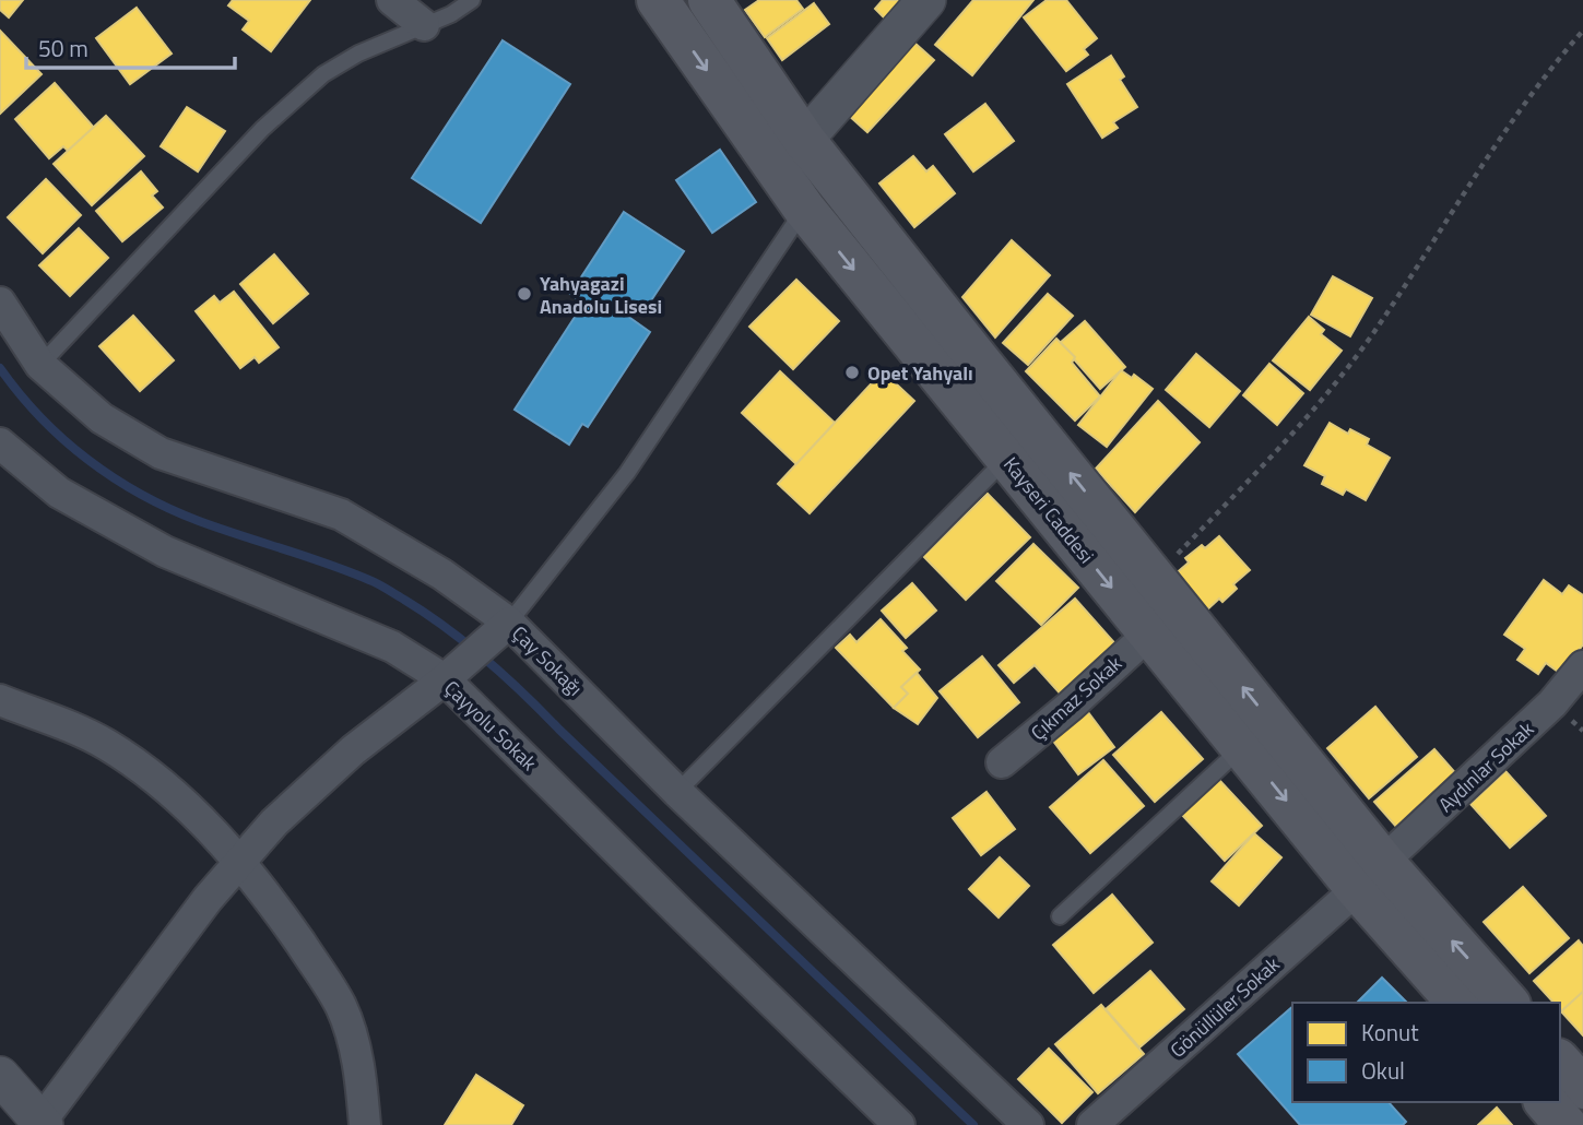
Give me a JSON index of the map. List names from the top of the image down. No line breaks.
{"streets":{"main road":["Kayseri Caddesi"],"street":["Çay Sokağı","Çıkmaz Sokak","Çayyolu Sokak","Aydınlar Sokak","Gönüllüler Sokak"]},"crossings":[["Kayseri Caddesi","Çıkmaz Sokak"],["Kayseri Caddesi","Aydınlar Sokak"],["Kayseri Caddesi","Gönüllüler Sokak"],["Aydınlar Sokak","Gönüllüler Sokak"]],"places":["Yahyagazi Anadolu Lisesi","Opet Yahyalı"],"legend":["Konut","Okul"],"scale_bar":"50 m"}
